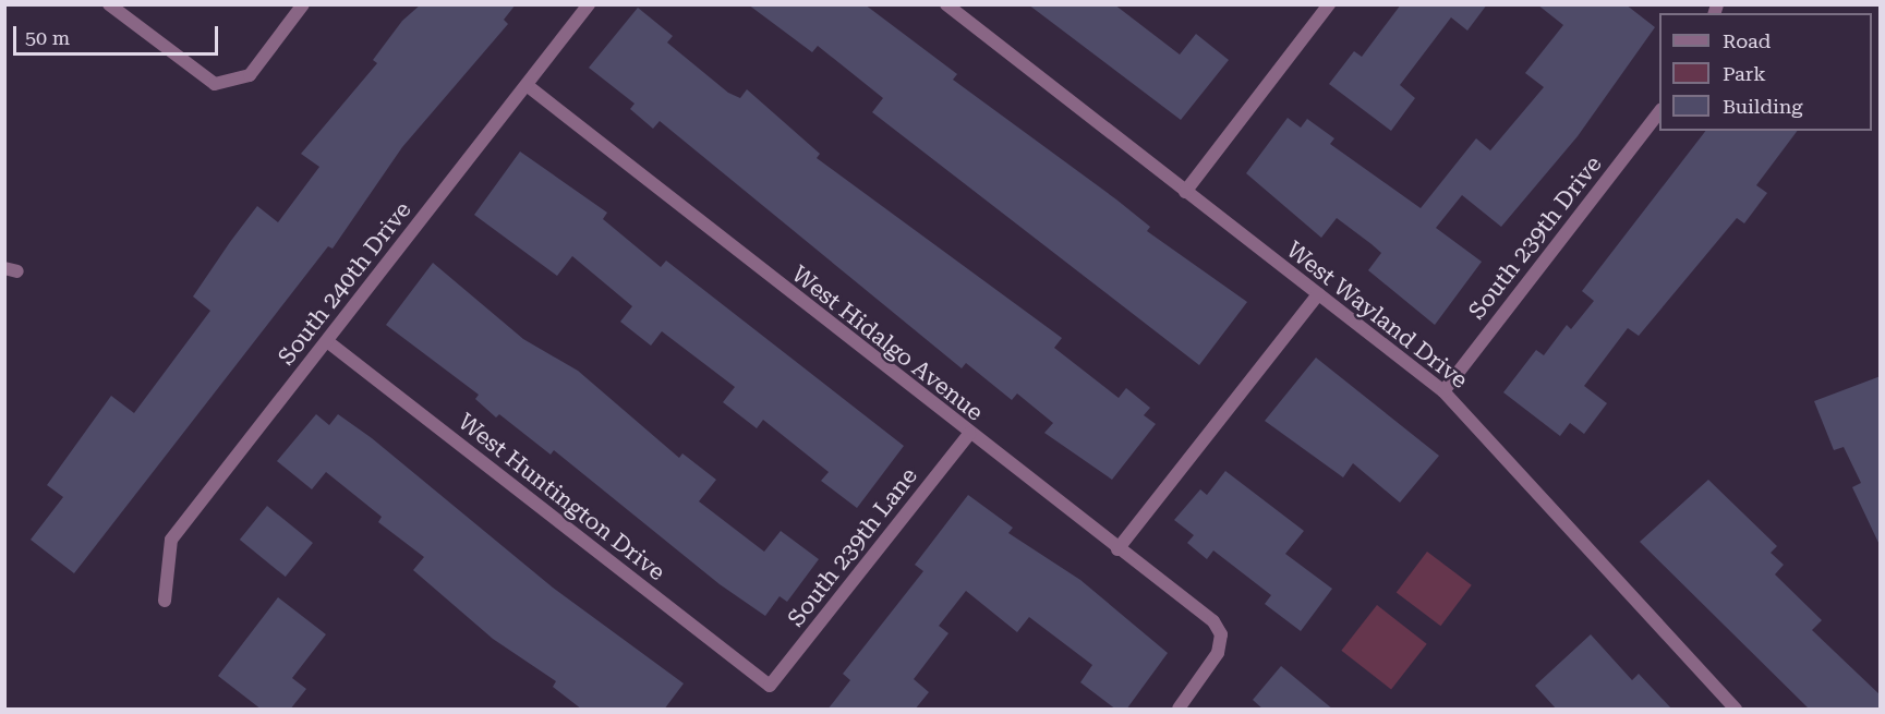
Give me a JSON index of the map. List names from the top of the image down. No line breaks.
{"streets":{"street":["South 239th Drive","South 240th Drive","West Wayland Drive","West Hidalgo Avenue","West Huntington Drive","South 239th Lane"]},"crossings":[["South 239th Drive","West Wayland Drive"],["South 240th Drive","West Hidalgo Avenue"],["South 240th Drive","West Huntington Drive"],["West Hidalgo Avenue","South 239th Lane"],["West Huntington Drive","South 239th Lane"]],"legend":["Road","Park","Building"],"scale_bar":"50 m"}
